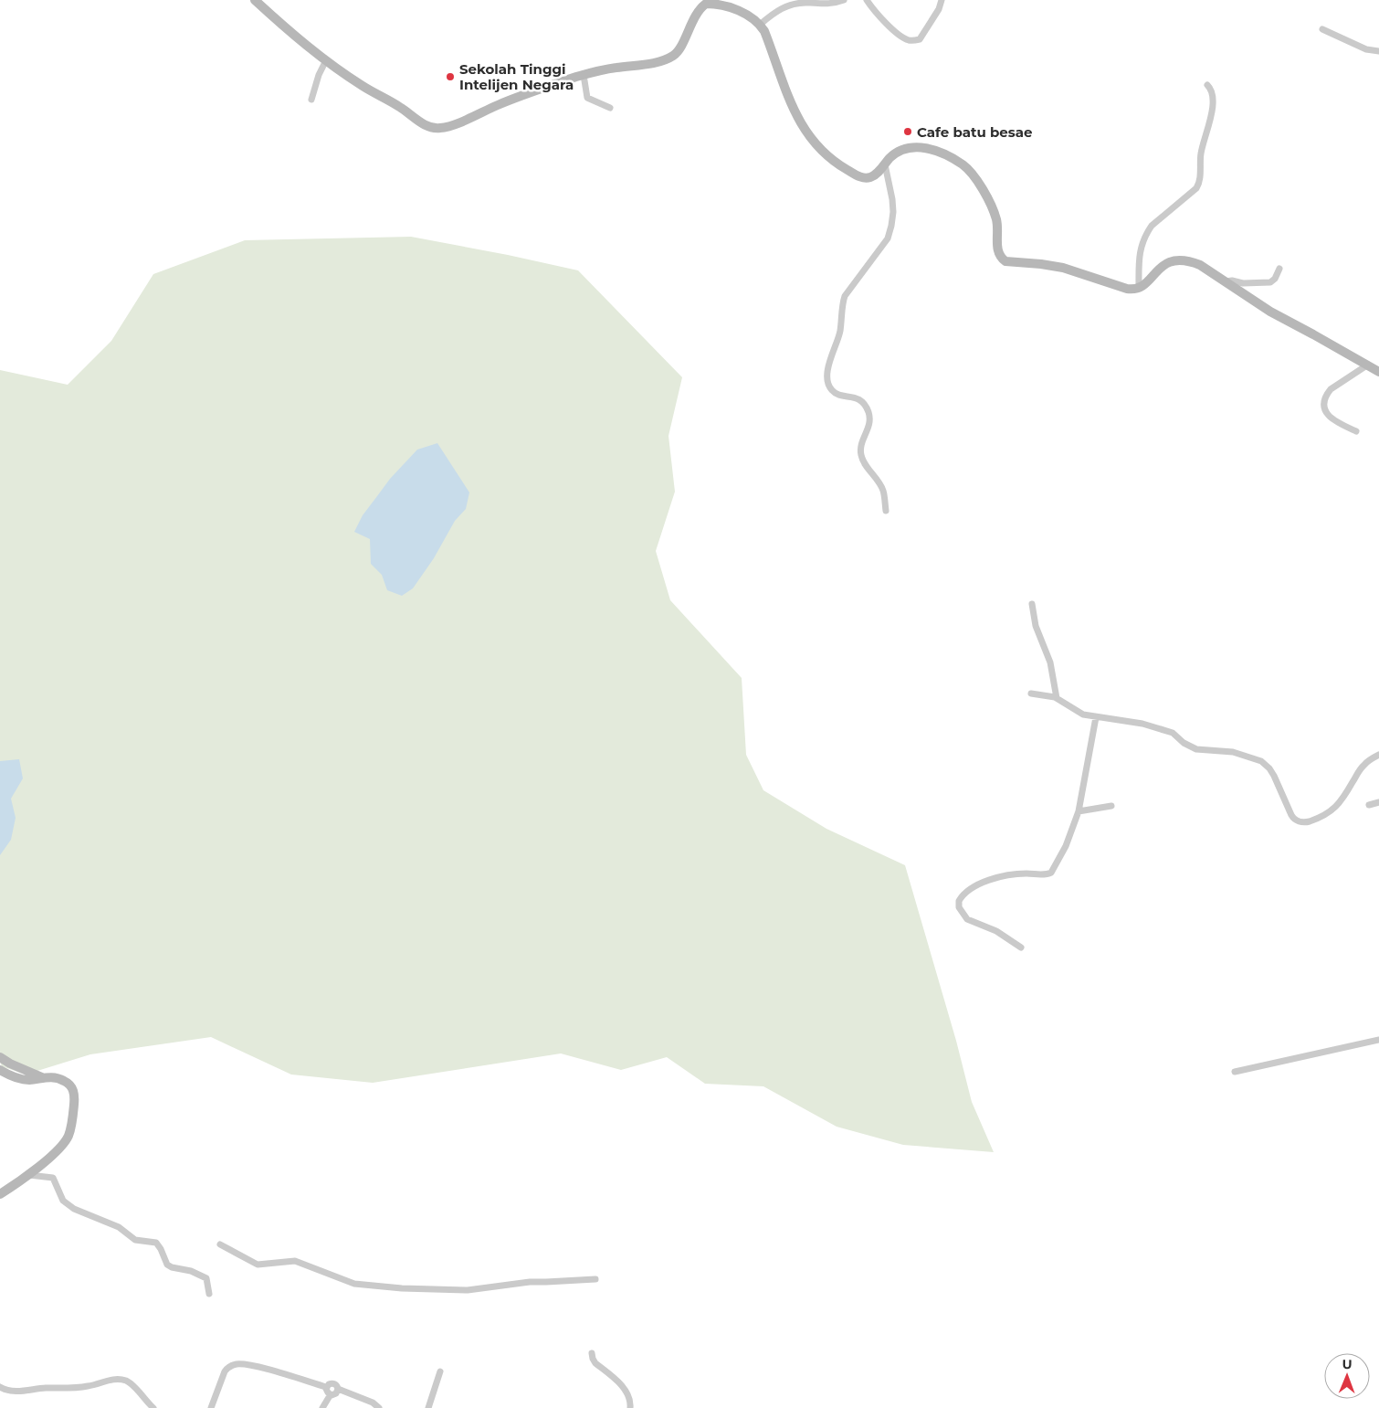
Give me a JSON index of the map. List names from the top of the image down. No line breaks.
{"places":["Sekolah Tinggi Intelijen Negara","Cafe batu besae"],"north":"top"}
